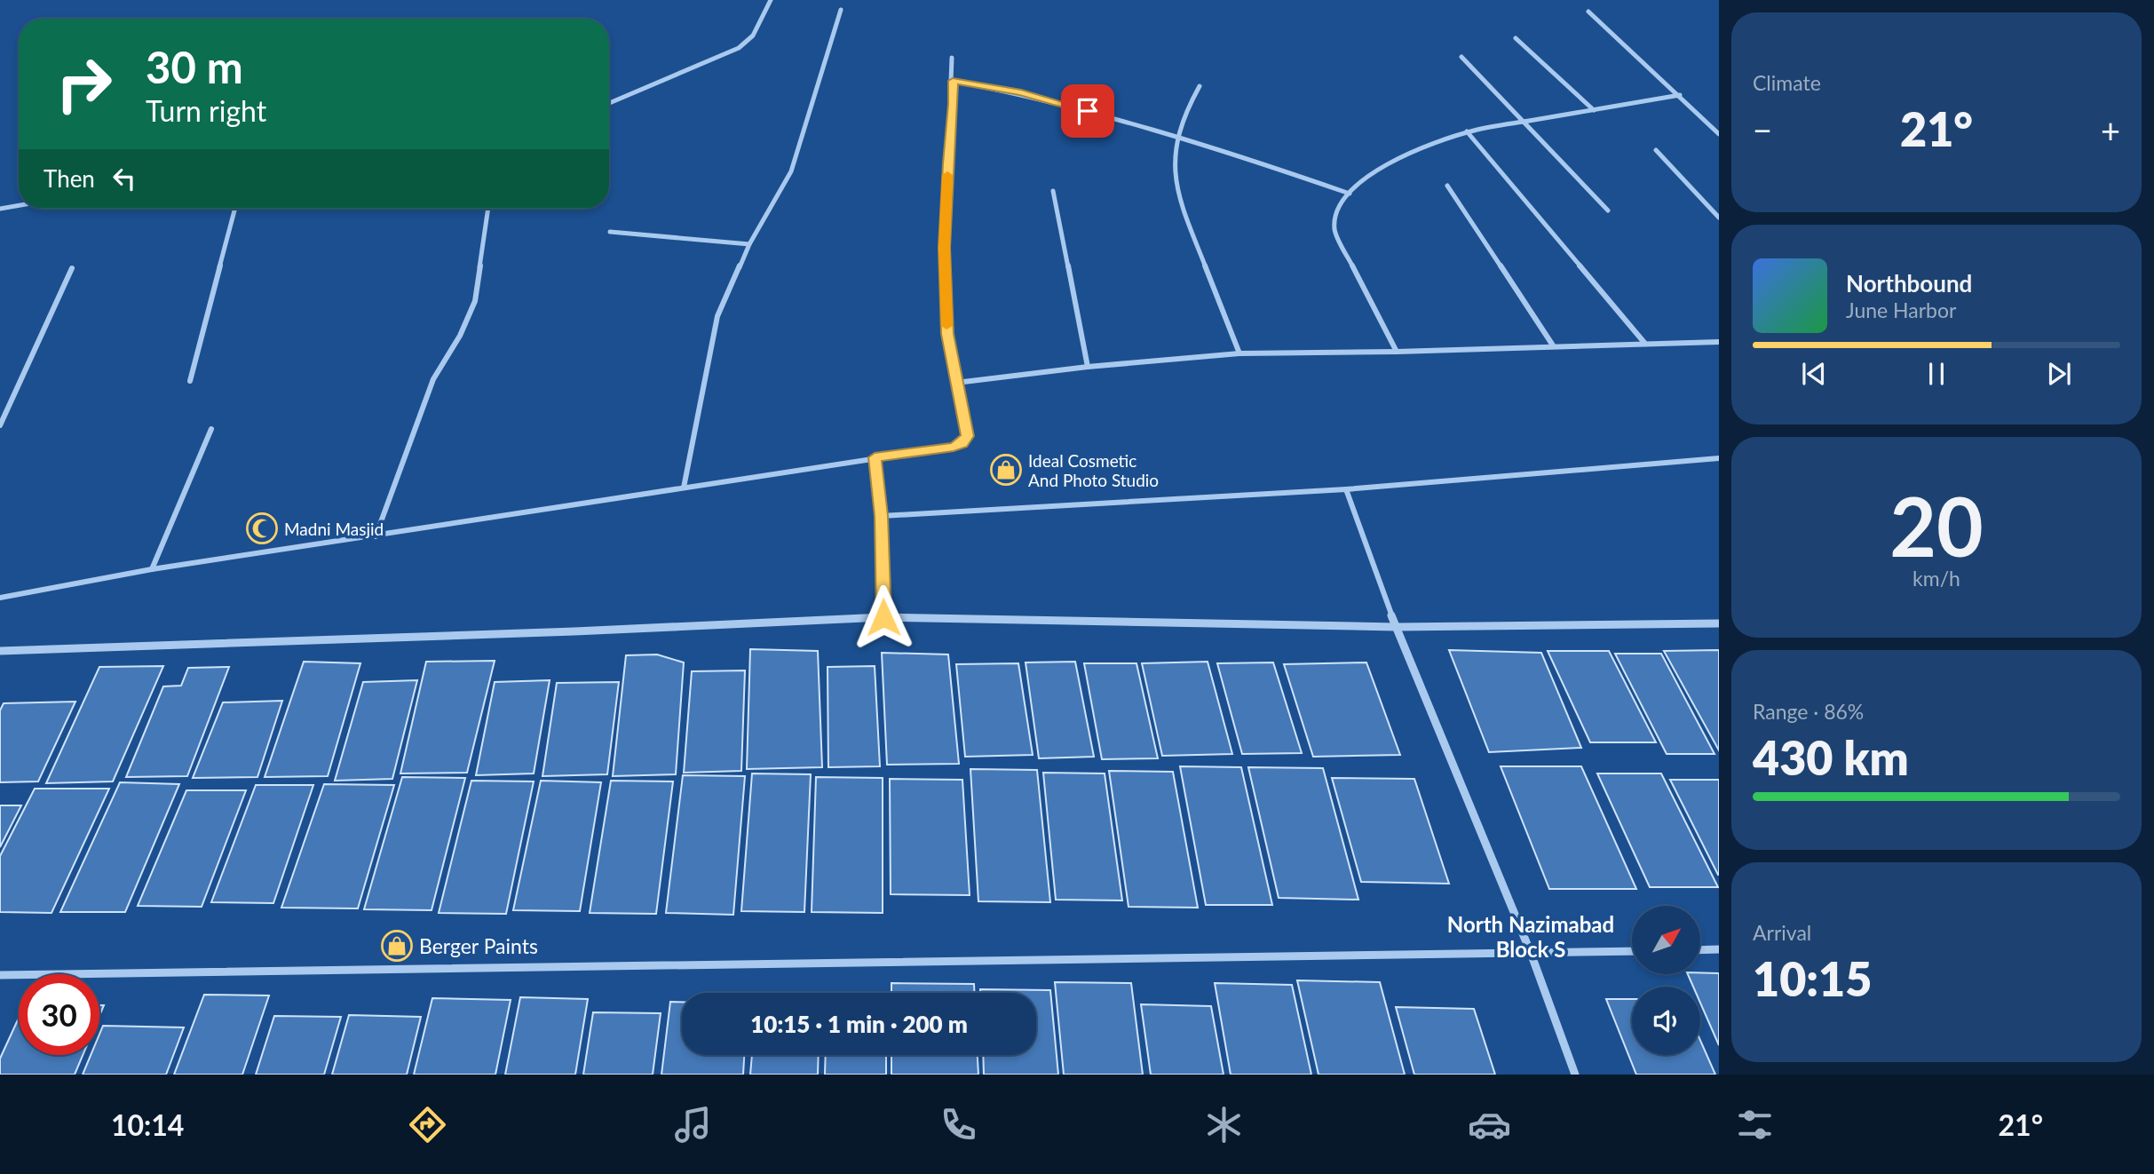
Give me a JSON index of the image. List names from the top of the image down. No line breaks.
{"districts":["North Nazimabad Block S"],"places":{"shop":["Ideal Cosmetic And Photo Studio","Berger Paints"],"mosque":["Madni Masjid"]},"north":"top right","page":{"tile":["Climate",["20","km/h"],["Range · 86%","430 km"],["Arrival","10:15"]],"turn":["30 m","Turn right"],"heat":["−","21°","+"],"then":"Then","song":["Northbound","June Harbor"],"limit":"30","trip":"10:15 · 1 min · 200 m","tabs":["10:14","21°"]}}
